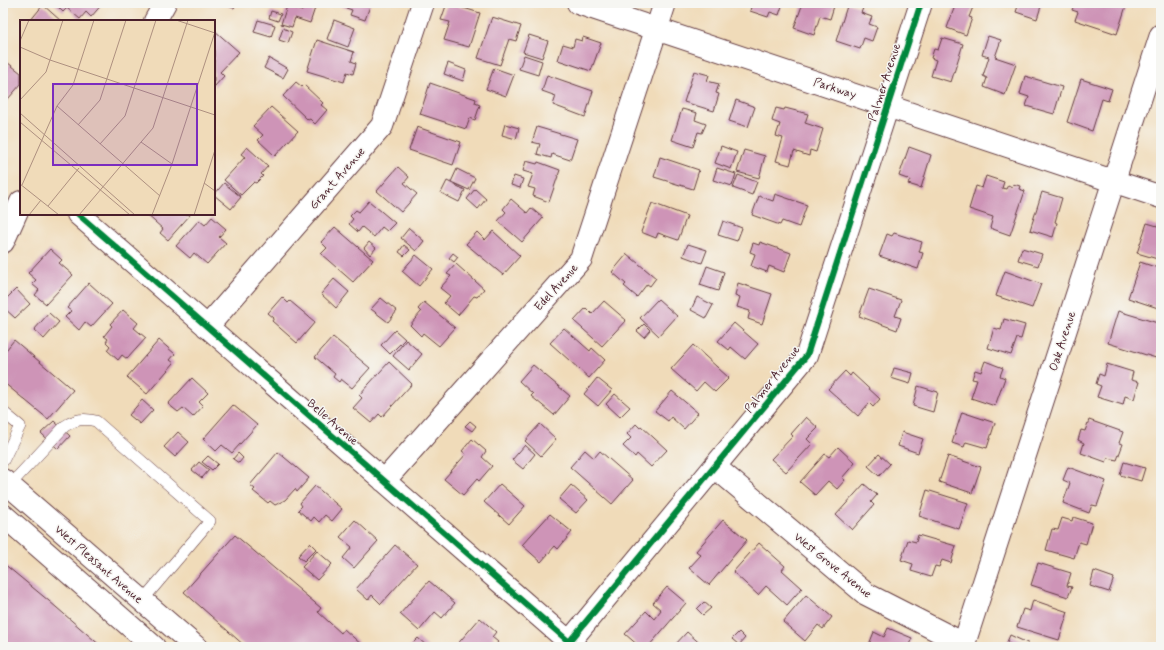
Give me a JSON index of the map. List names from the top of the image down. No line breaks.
{"streets":{"street":["Palmer Avenue","Parkway","Grant Avenue","Edel Avenue","Oak Avenue","Belle Avenue","West Pleasant Avenue","West Grove Avenue"]},"crossings":[["Palmer Avenue","Parkway"],["Palmer Avenue","Belle Avenue"],["Palmer Avenue","West Grove Avenue"],["Parkway","Edel Avenue"],["Parkway","Oak Avenue"],["Grant Avenue","Belle Avenue"],["Edel Avenue","Belle Avenue"],["Oak Avenue","West Grove Avenue"]]}
